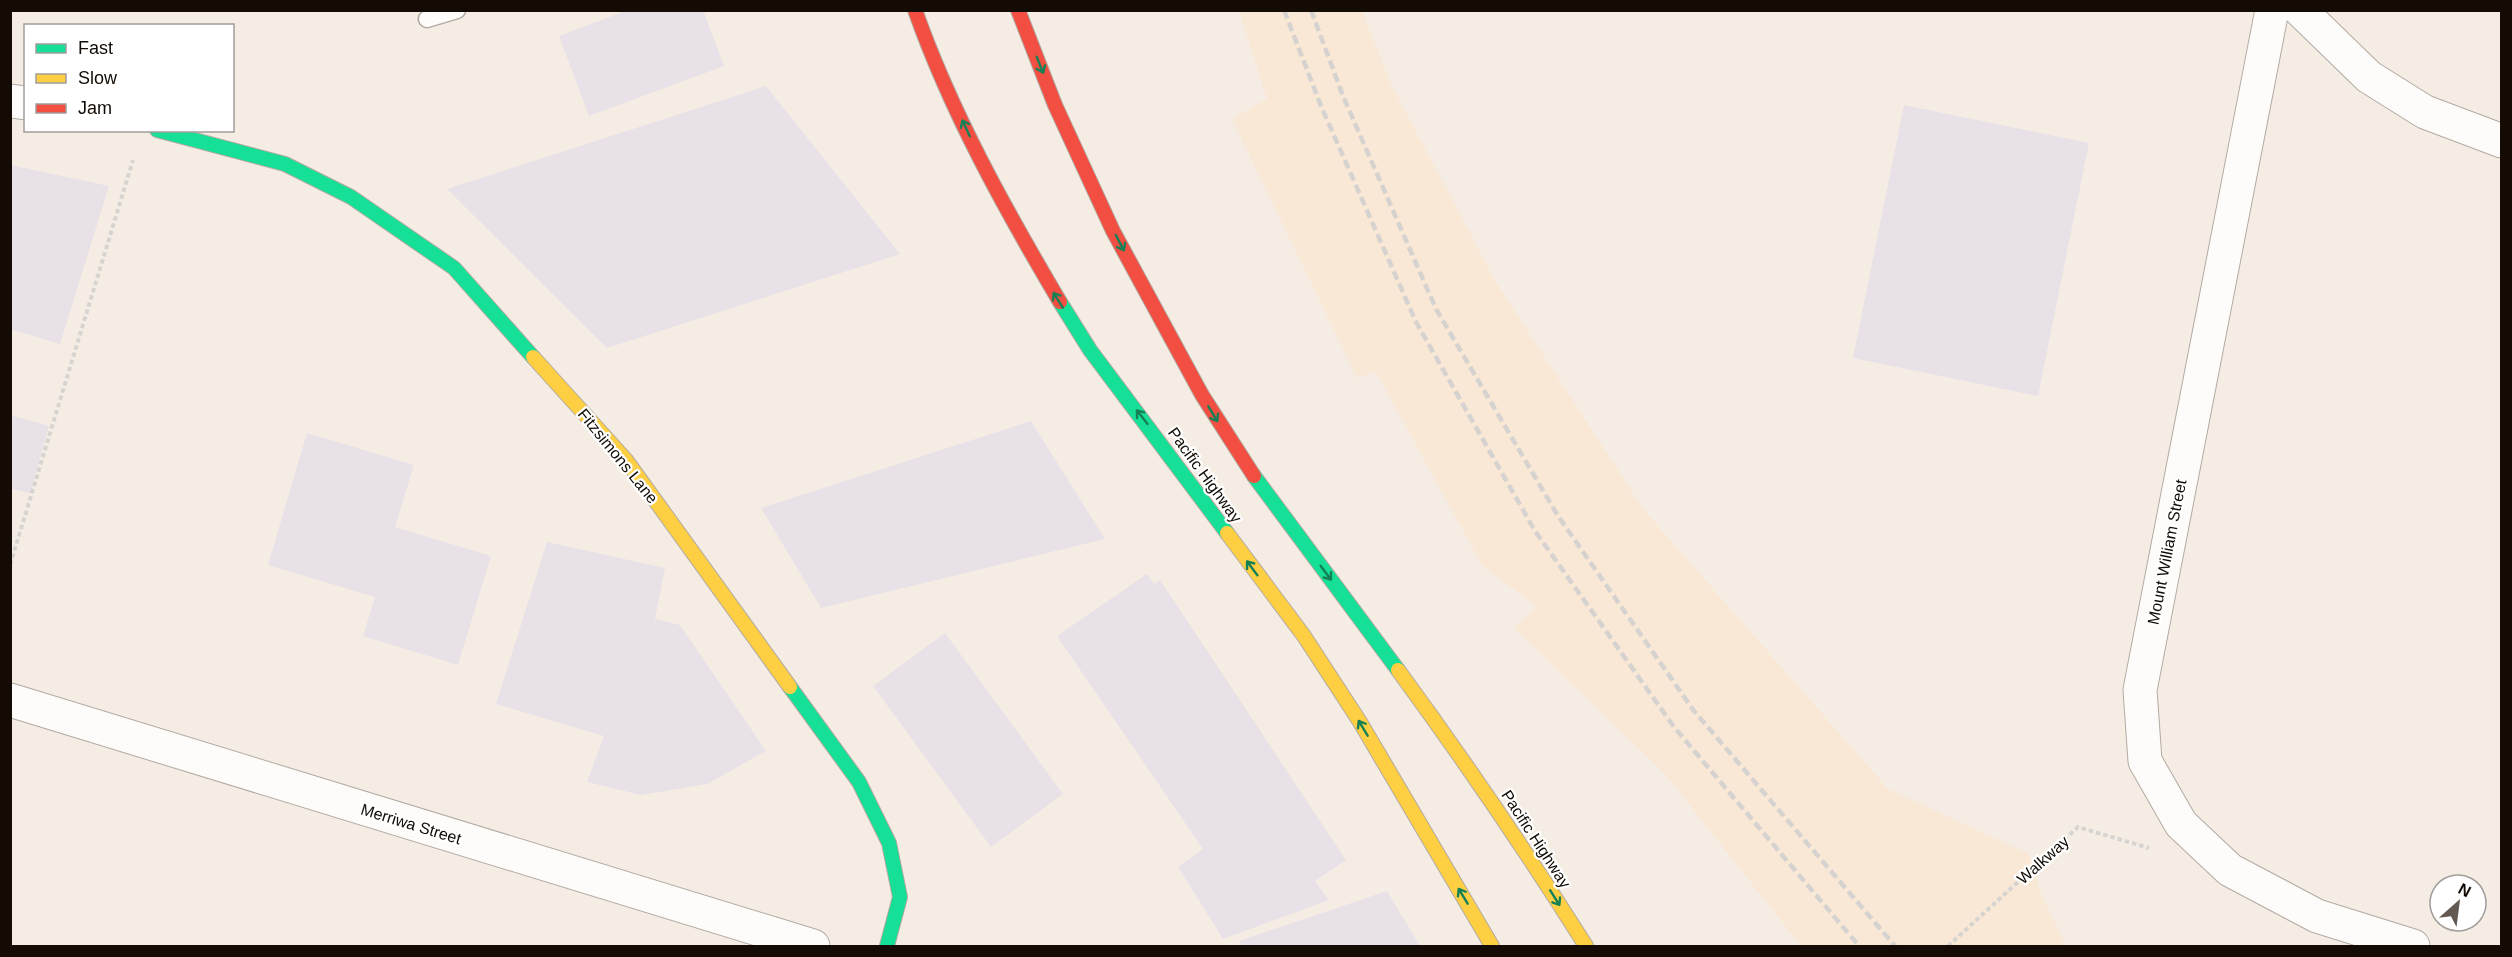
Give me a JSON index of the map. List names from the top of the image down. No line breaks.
{"streets":{"main road":["Fitzsimons Lane","Pacific Highway"],"street":["Mount William Street","Merriwa Street"],"path":["Walkway"]},"crossings":[["Mount William Street","Walkway"]],"legend":["Fast","Slow","Jam"],"north":"top right"}
